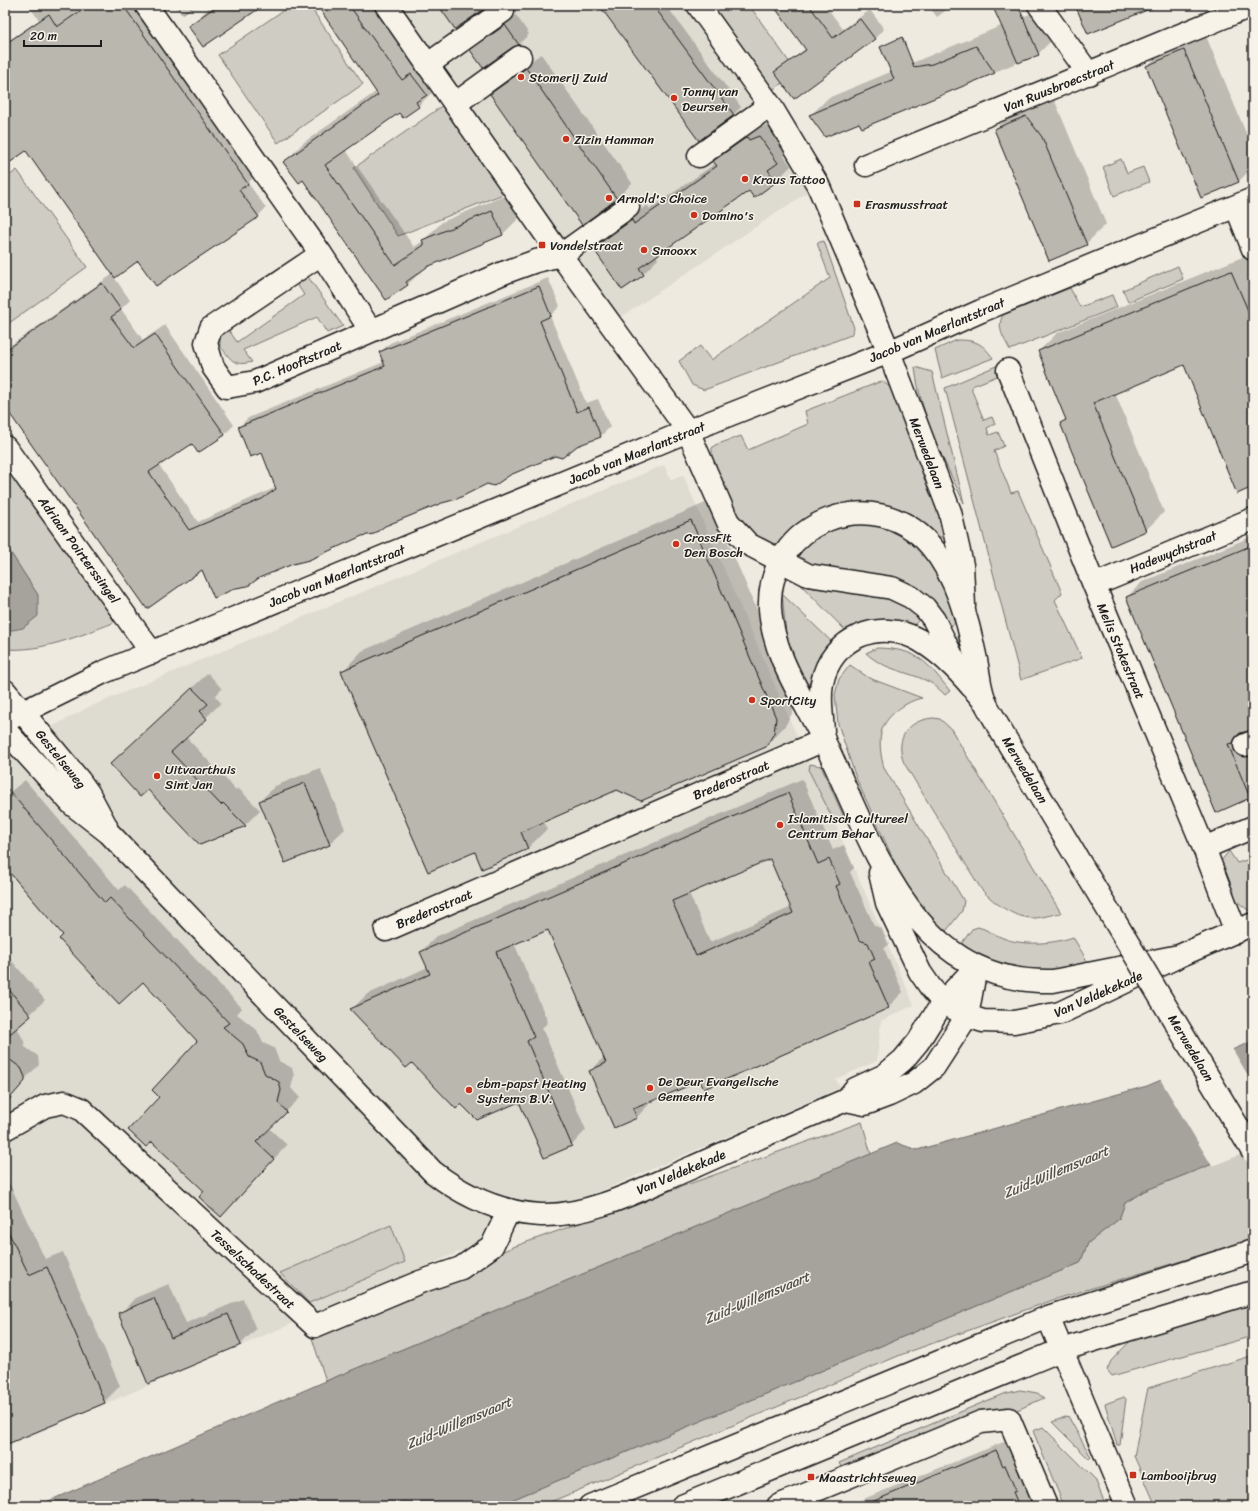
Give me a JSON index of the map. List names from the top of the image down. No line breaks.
{"streets":{"street":["Van Ruusbroecstraat","Jacob van Maerlantstraat","P.C. Hooftstraat","Merwedelaan","Adriaan Poirterssingel","Hadewychstraat","Melis Stokestraat","Gestelseweg","Brederostraat","Van Veldekekade","Tesselschadestraat"]},"crossings":[["Jacob van Maerlantstraat","Merwedelaan"],["Jacob van Maerlantstraat","Adriaan Poirterssingel"],["Jacob van Maerlantstraat","Gestelseweg"],["Hadewychstraat","Melis Stokestraat"],["Melis Stokestraat","Van Veldekekade"],["Gestelseweg","Van Veldekekade"],["Gestelseweg","Tesselschadestraat"],["Van Veldekekade","Tesselschadestraat"]],"water":["Zuid-Willemsvaart"],"places":{"other":["Stomerij Zuid","Tonny van Deursen","Zizin Hamman","Kraus Tattoo","Arnold's Choice","Domino's","Smooxx","CrossFit Den Bosch","SportCity","Uitvaarthuis Sint Jan","Islamitisch Cultureel Centrum Behar","De Deur Evangelische Gemeente","ebm-papst Heating Systems B.V."],"transit":["Erasmusstraat","Vondelstraat","Lambooijbrug","Maastrichtseweg"]},"scale_bar":"20 m"}
